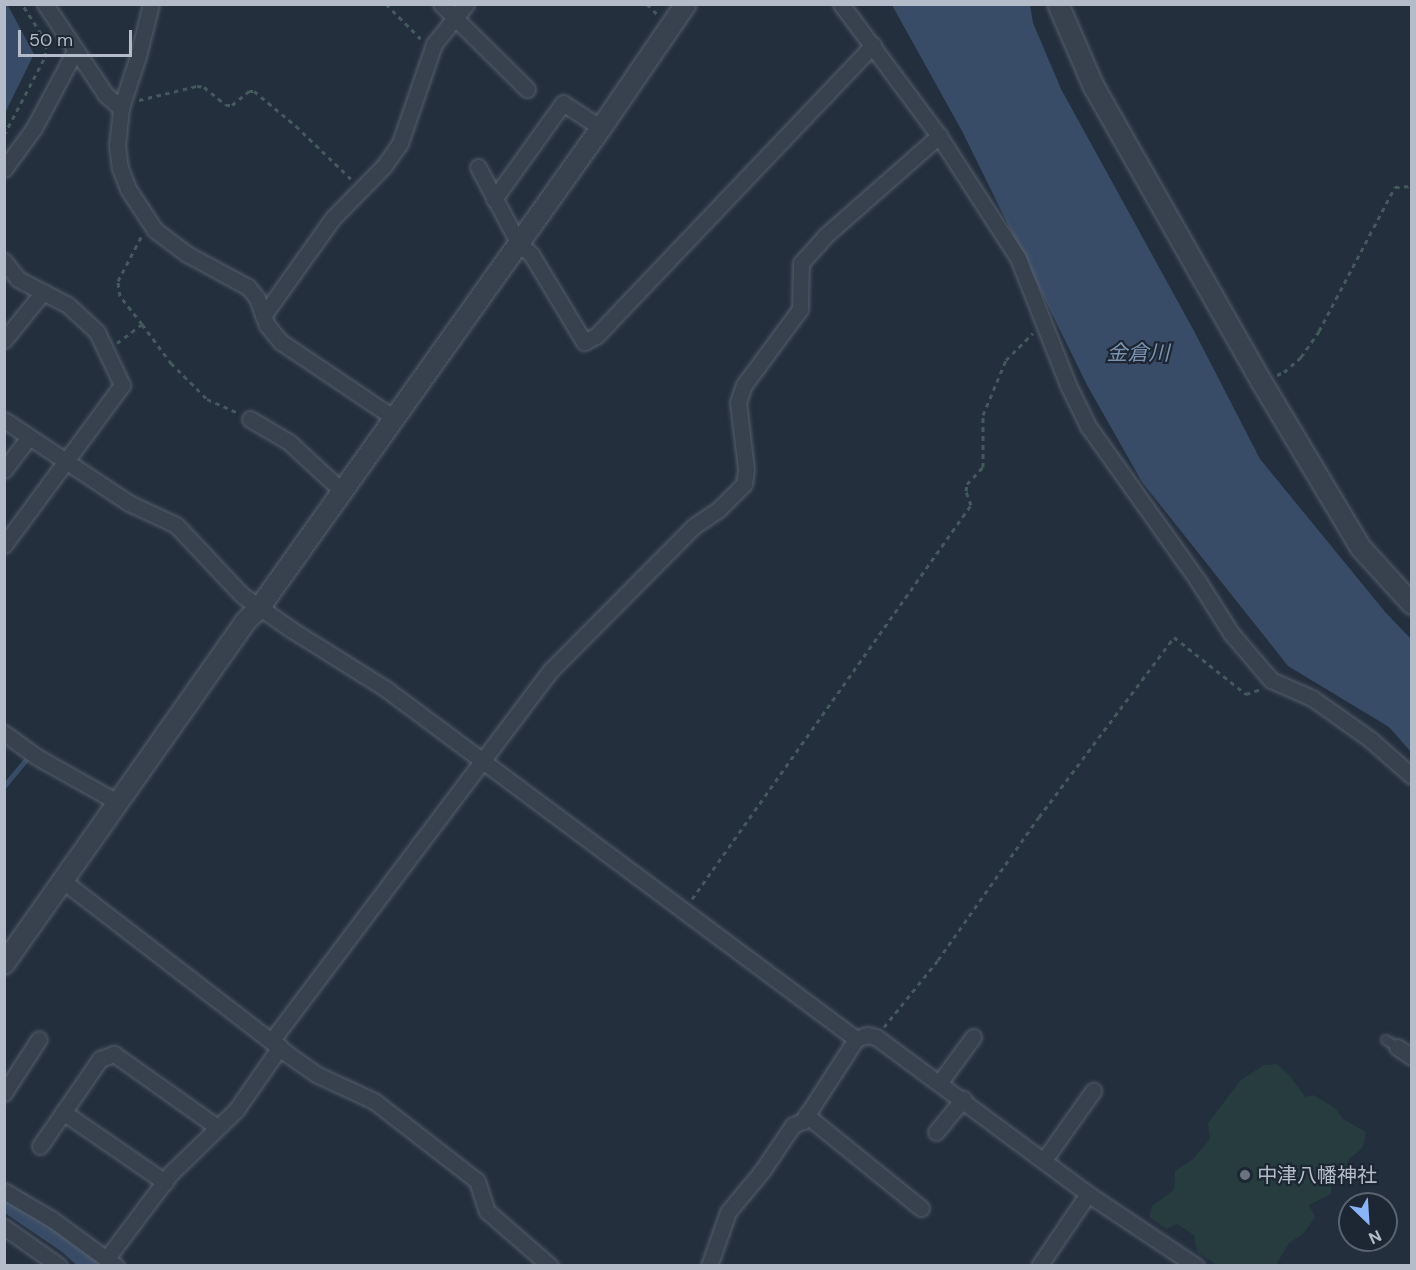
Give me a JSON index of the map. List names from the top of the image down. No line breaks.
{"water":["金倉川"],"places":["中津八幡神社"],"scale_bar":"50 m","north":"bottom right"}
